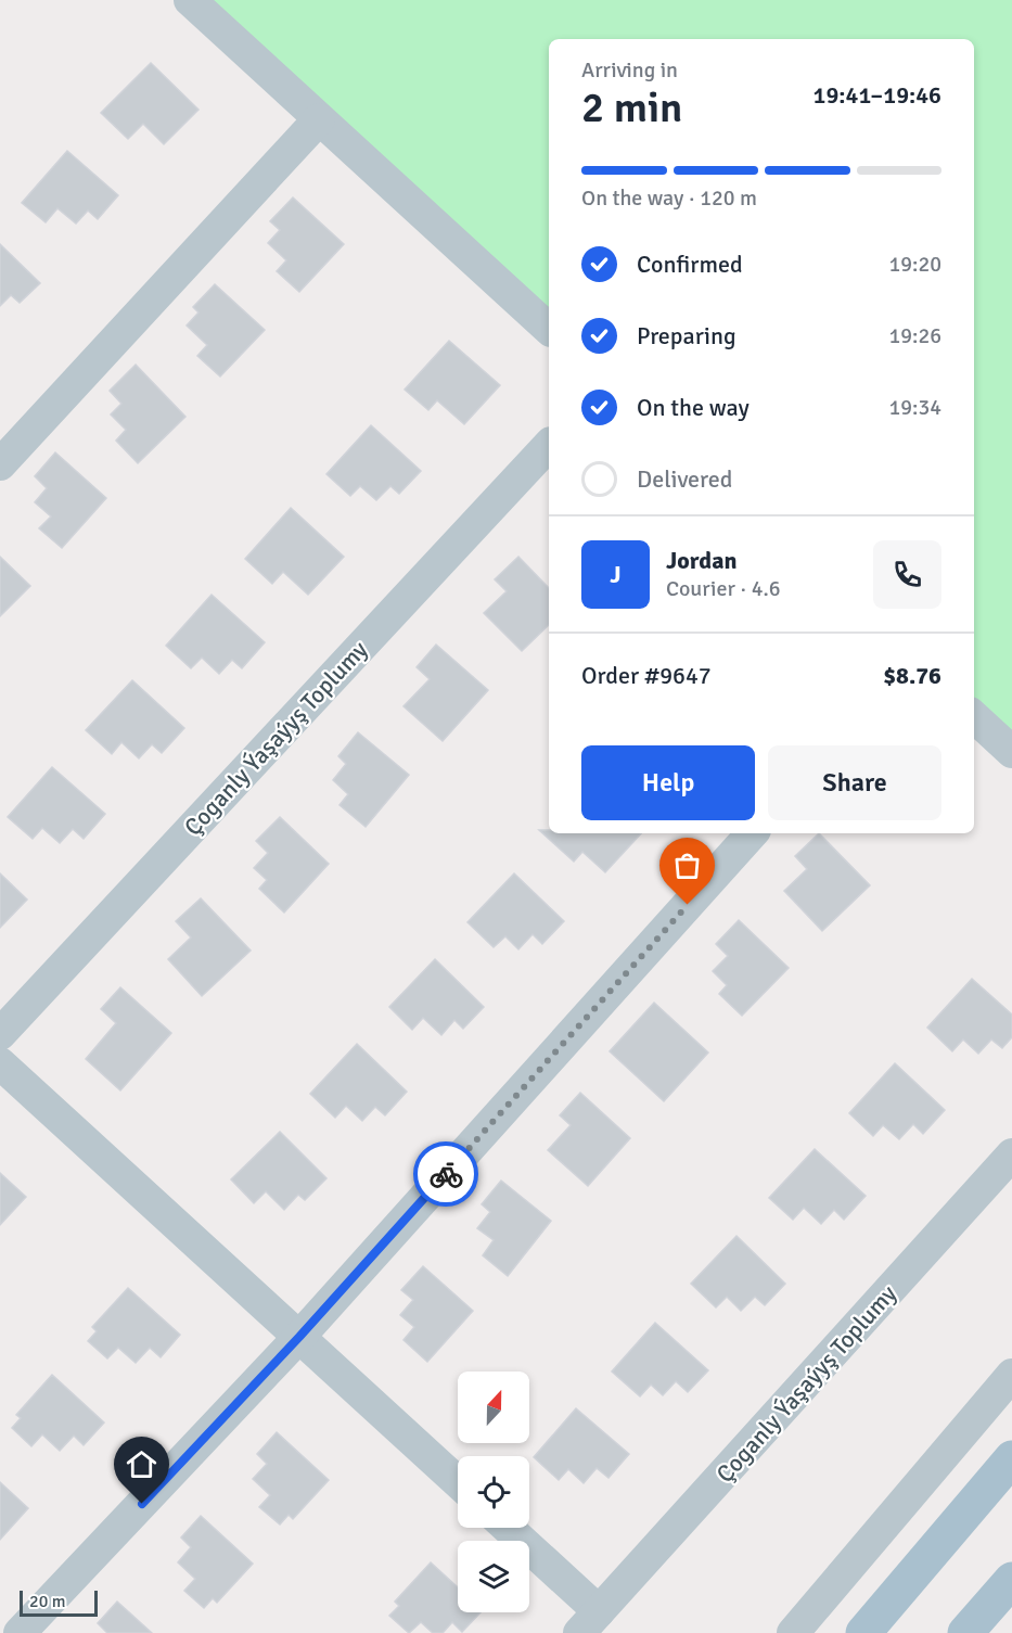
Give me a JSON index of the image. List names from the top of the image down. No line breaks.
{"streets":{"street":["Çoganly Ýaşaýyş Toplumy"]},"scale_bar":"20 m","north":"top","page":{"heading":["2 min","Arriving in","19:41–19:46"],"panel":["Jordan","Courier · 4.6","Order #9647","$8.76"],"bar":"On the way · 120 m","list":[["Confirmed","19:20"],["Preparing","19:26"],["On the way","19:34"],"Delivered"],"round":"J","buttons":["Help","Share"],"scale":"20 m"}}
